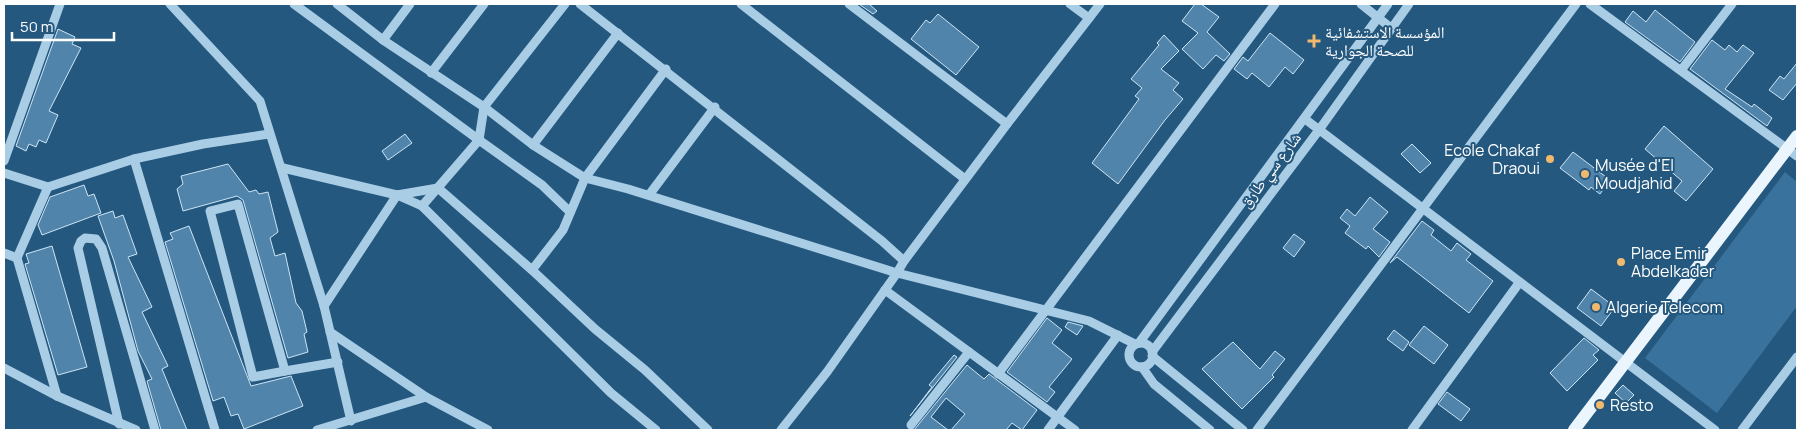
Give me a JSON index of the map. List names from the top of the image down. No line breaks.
{"streets":{"street":["شارع سي طارق"]},"places":{"health":["المؤسسة الاستشفائية للصحة الجوارية"],"other":["Ecole Chakaf Draoui","Musée d'El Moudjahid","Place Emir Abdelkader","Algerie Telecom","Resto"]},"scale_bar":"50 m"}
